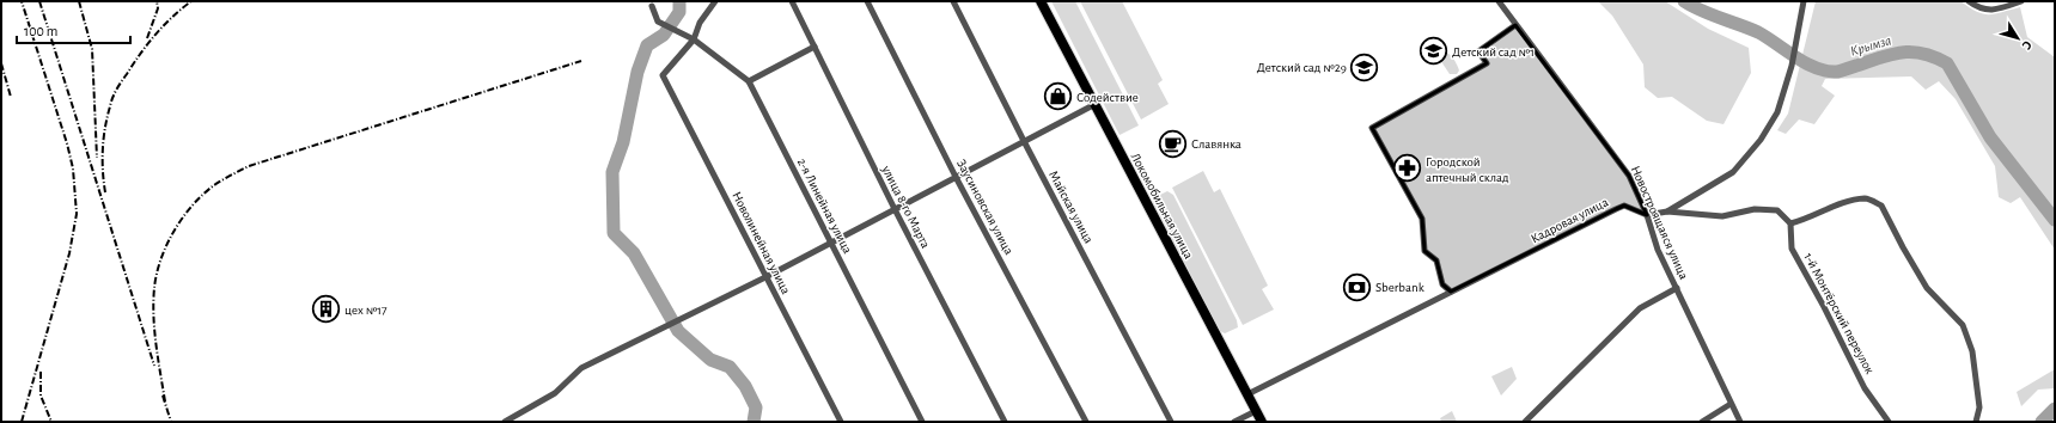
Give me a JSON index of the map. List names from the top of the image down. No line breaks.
{"streets":{"main road":["Локомобильная улица"],"street":["2-я Линейная улица","улица 8-го Марта","Заусиновская улица","Майская улица","Кадровая улица","Новостроящаяся улица","Новолинейная улица","1-й Монтёрский переулок"]},"crossings":[["2-я Линейная улица","Новолинейная улица"],["Локомобильная улица","Кадровая улица"],["Кадровая улица","Новостроящаяся улица"]],"water":["Крымза"],"places":{"school or university":["Детский сад №1","Детский сад №29"],"shop":["Содействие"],"cafe":["Славянка"],"pharmacy":["Городской аптечный склад"],"bank":["Sberbank"],"building":["цех №17"]},"scale_bar":"100 m","north":"bottom right"}
